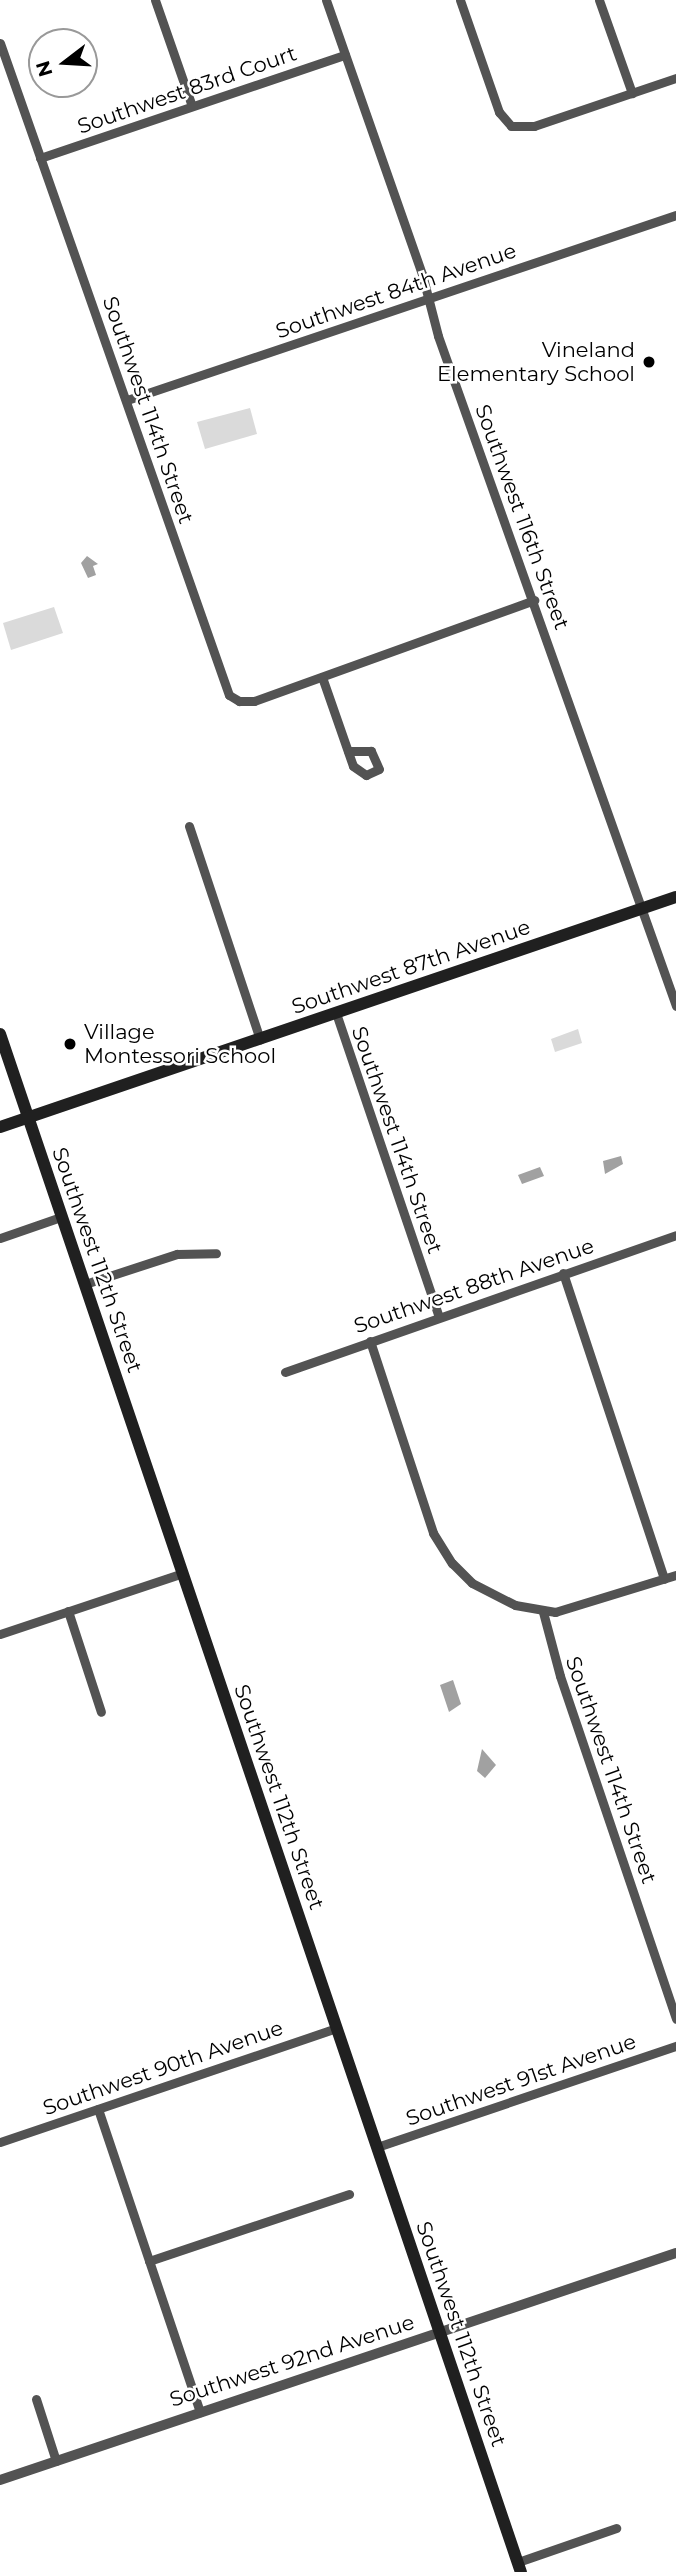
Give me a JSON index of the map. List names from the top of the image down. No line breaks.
{"streets":{"main road":["Southwest 87th Avenue","Southwest 112th Street"],"street":["Southwest 83rd Court","Southwest 84th Avenue","Southwest 114th Street","Southwest 116th Street","Southwest 88th Avenue","Southwest 90th Avenue","Southwest 91st Avenue","Southwest 92nd Avenue"]},"crossings":[["Southwest 83rd Court","Southwest 114th Street"],["Southwest 83rd Court","Southwest 116th Street"],["Southwest 84th Avenue","Southwest 114th Street"],["Southwest 84th Avenue","Southwest 116th Street"],["Southwest 114th Street","Southwest 116th Street"],["Southwest 114th Street","Southwest 87th Avenue"],["Southwest 114th Street","Southwest 88th Avenue"],["Southwest 116th Street","Southwest 87th Avenue"],["Southwest 87th Avenue","Southwest 112th Street"],["Southwest 112th Street","Southwest 90th Avenue"],["Southwest 112th Street","Southwest 91st Avenue"],["Southwest 112th Street","Southwest 92nd Avenue"]],"places":["Vineland Elementary School","Village Montessori School"],"north":"left"}
